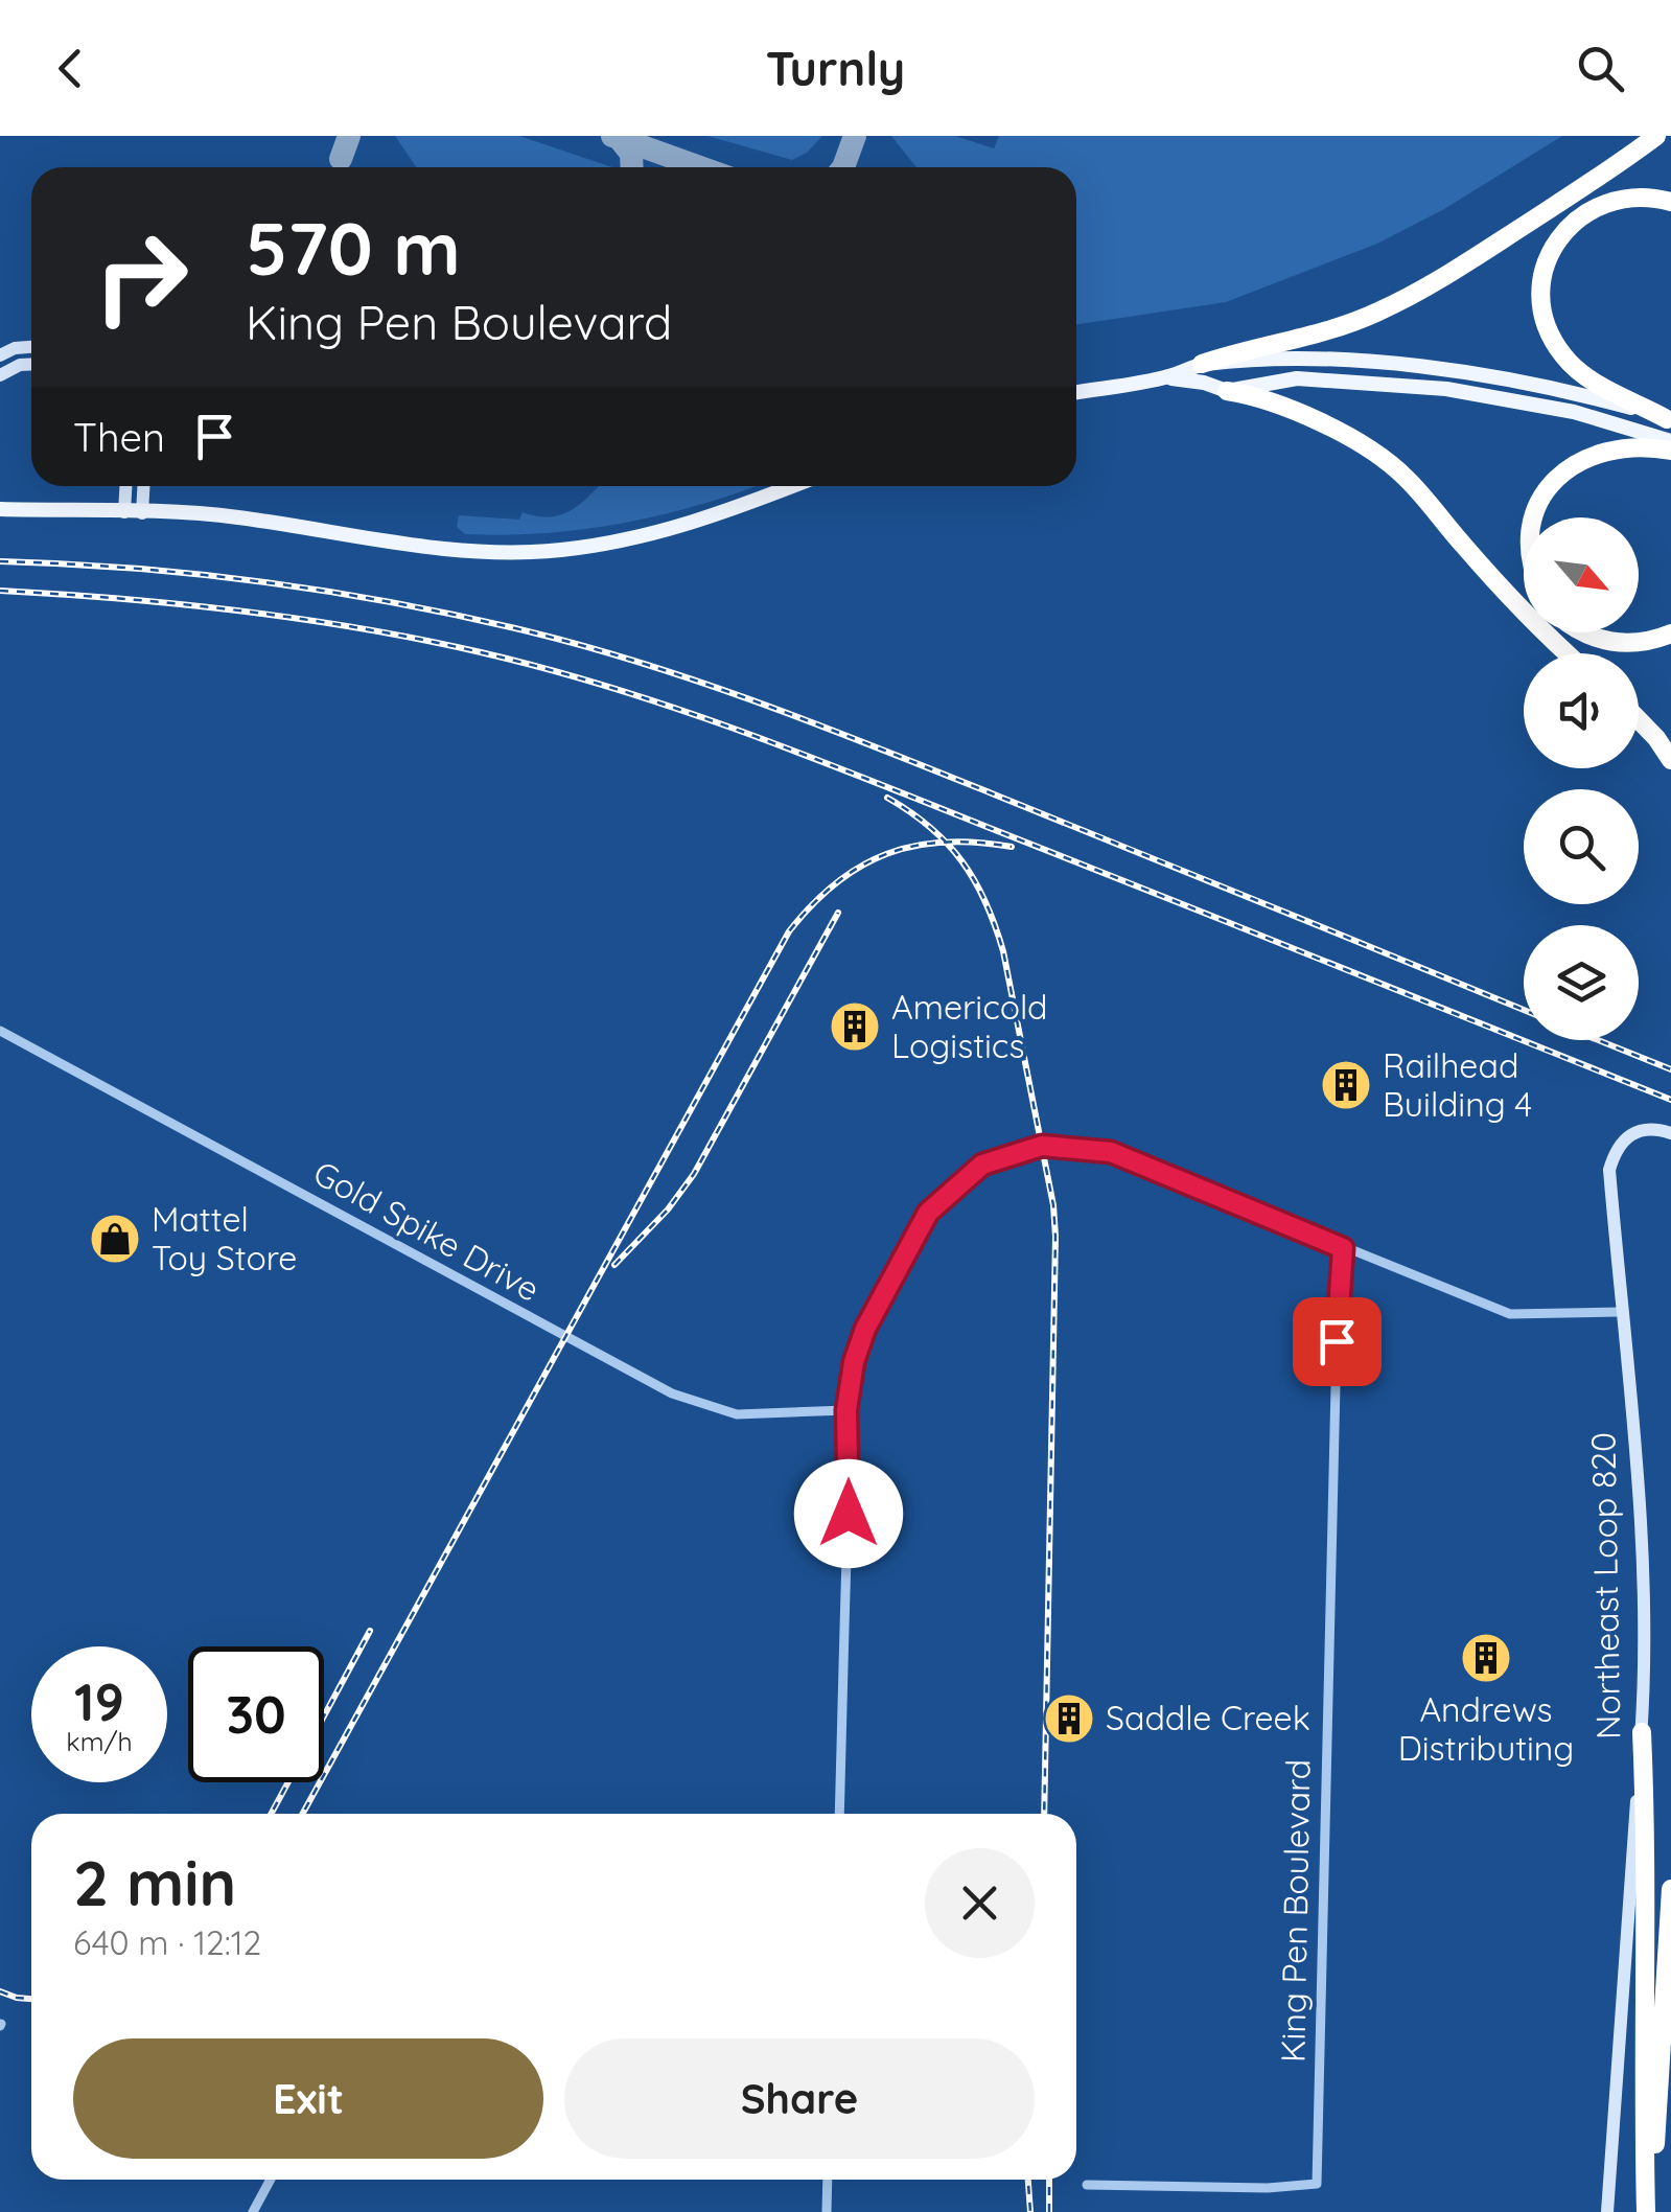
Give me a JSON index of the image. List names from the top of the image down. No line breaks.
{"streets":{"street":["Gold Spike Drive","Northeast Loop 820","King Pen Boulevard"]},"places":{"building":["Americold Logistics","Railhead Building 4","Andrews Distributing","Saddle Creek"],"shop":["Mattel Toy Store"]},"north":"bottom right","page":{"header":"Turnly","turn":["570 m","King Pen Boulevard"],"then":"Then","speed":"19 km/h","limit":"30","heading":["2 min","640 m · 12:12"],"buttons":["Exit","Share"]}}
